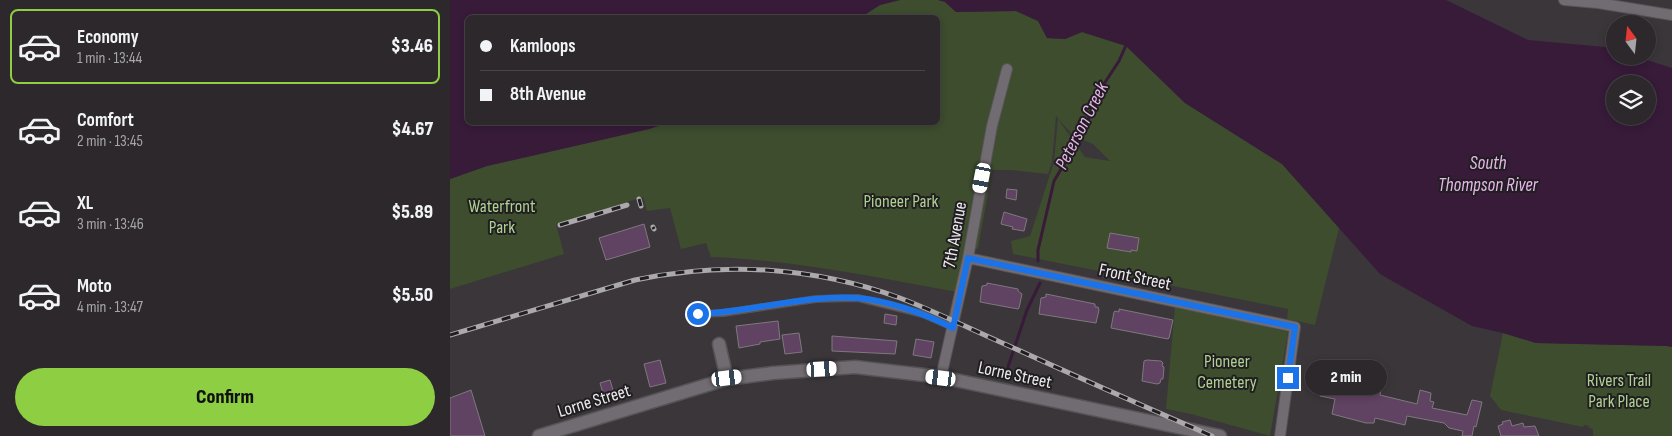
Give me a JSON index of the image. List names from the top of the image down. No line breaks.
{"streets":{"street":["7th Avenue","Front Street","Lorne Street"]},"crossings":[["7th Avenue","Front Street"],["7th Avenue","Lorne Street"]],"water":["Peterson Creek","South Thompson River"],"parks":["Pioneer Park","Waterfront Park","Pioneer Cemetery","Rivers Trail Park Place"],"north":"top","page":{"list":[{"name":"Economy","note":"1 min · 13:44","value":"$3.46"},{"name":"Comfort","note":"2 min · 13:45","value":"$4.67"},{"name":"XL","note":"3 min · 13:46","value":"$5.89"},{"name":"Moto","note":"4 min · 13:47","value":"$5.50"}],"banner":["Kamloops","8th Avenue"],"buttons":"Confirm","bubble":"2 min"}}
